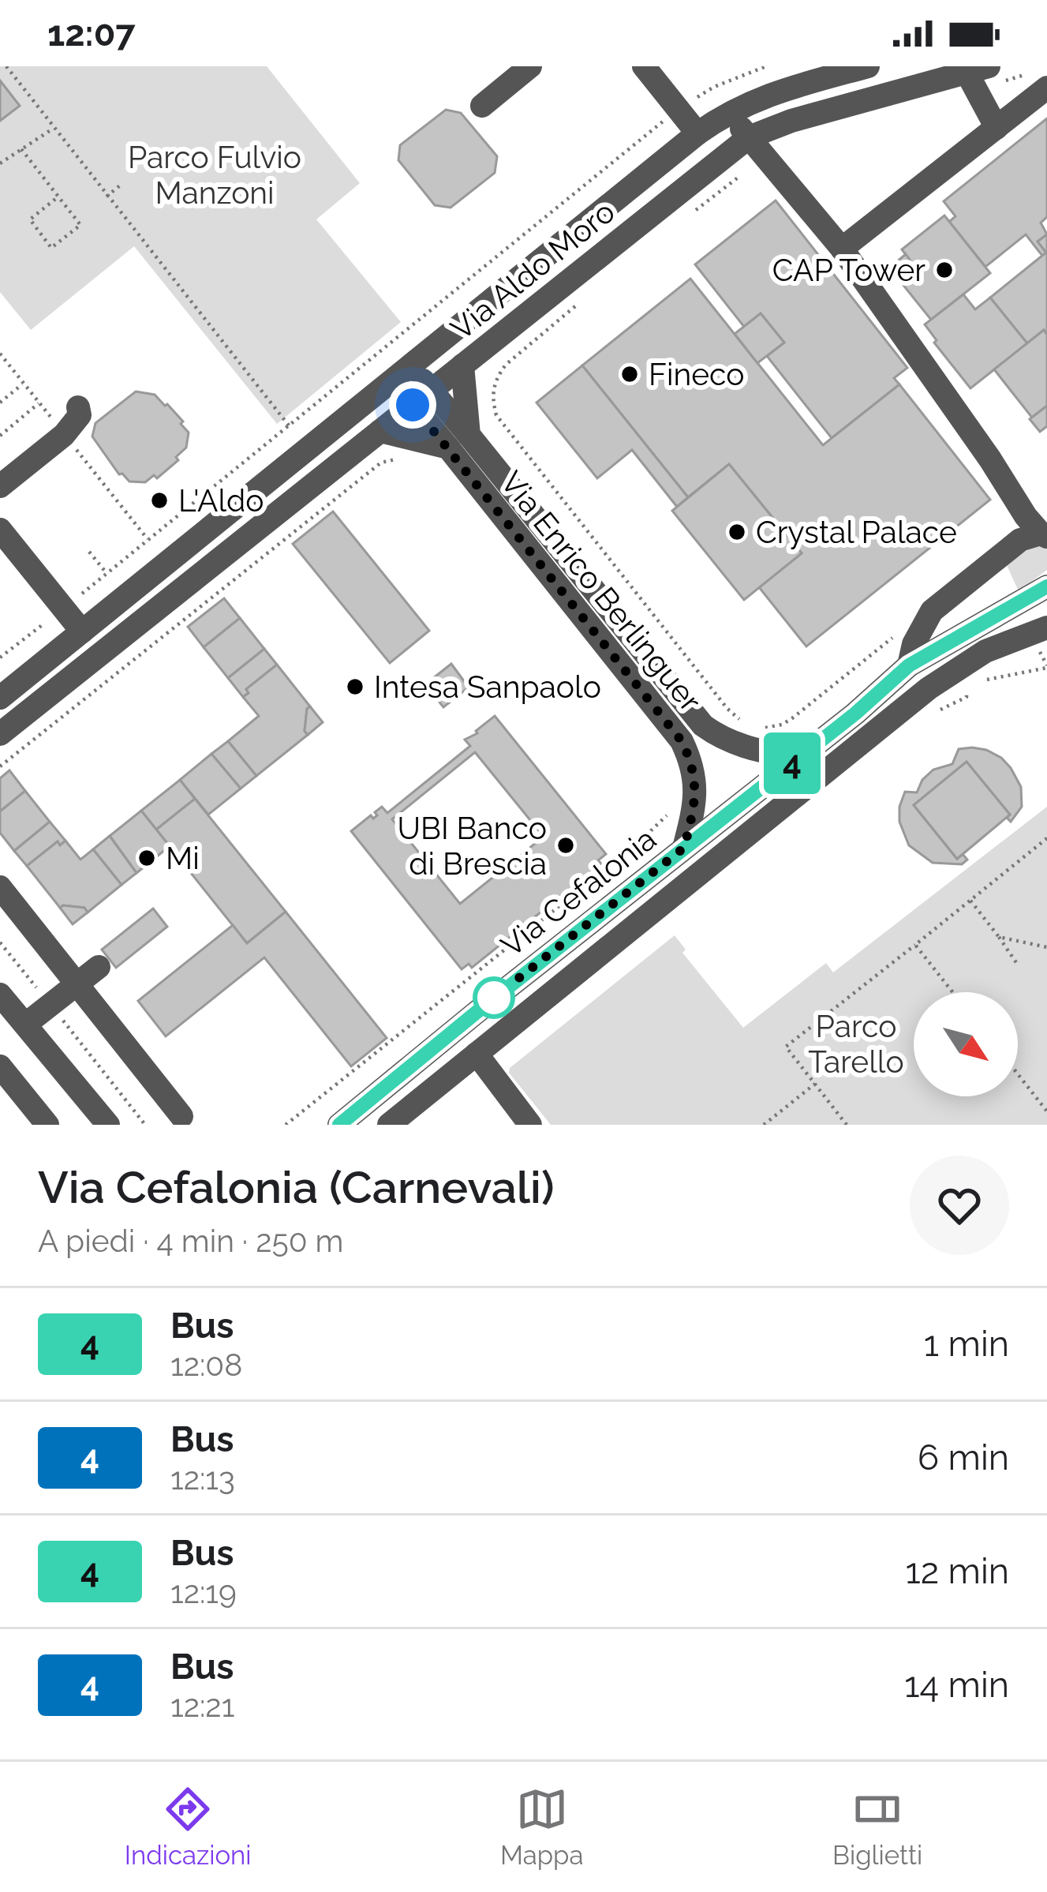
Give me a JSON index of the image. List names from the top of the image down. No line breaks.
{"streets":{"street":["Via Aldo Moro","Via Enrico Berlinguer","Via Cefalonia"]},"crossings":[["Via Enrico Berlinguer","Via Cefalonia"]],"parks":["Parco Fulvio Manzoni","Parco Tarello"],"places":["CAP Tower","Fineco","L'Aldo","Crystal Palace","Intesa Sanpaolo","UBI Banco di Brescia","Mi"],"lines":["bus line 4"],"north":"bottom right","page":{"status":"12:07","on_map":"4","heading":["Via Cefalonia (Carnevali)","A piedi · 4 min · 250 m"],"list":[{"mark":"4","name":"Bus","note":"12:08","value":"1 min"},{"mark":"4","name":"Bus","note":"12:13","value":"6 min"},{"mark":"4","name":"Bus","note":"12:19","value":"12 min"},{"mark":"4","name":"Bus","note":"12:21","value":"14 min"}],"tabs":["Indicazioni","Mappa","Biglietti"]}}
